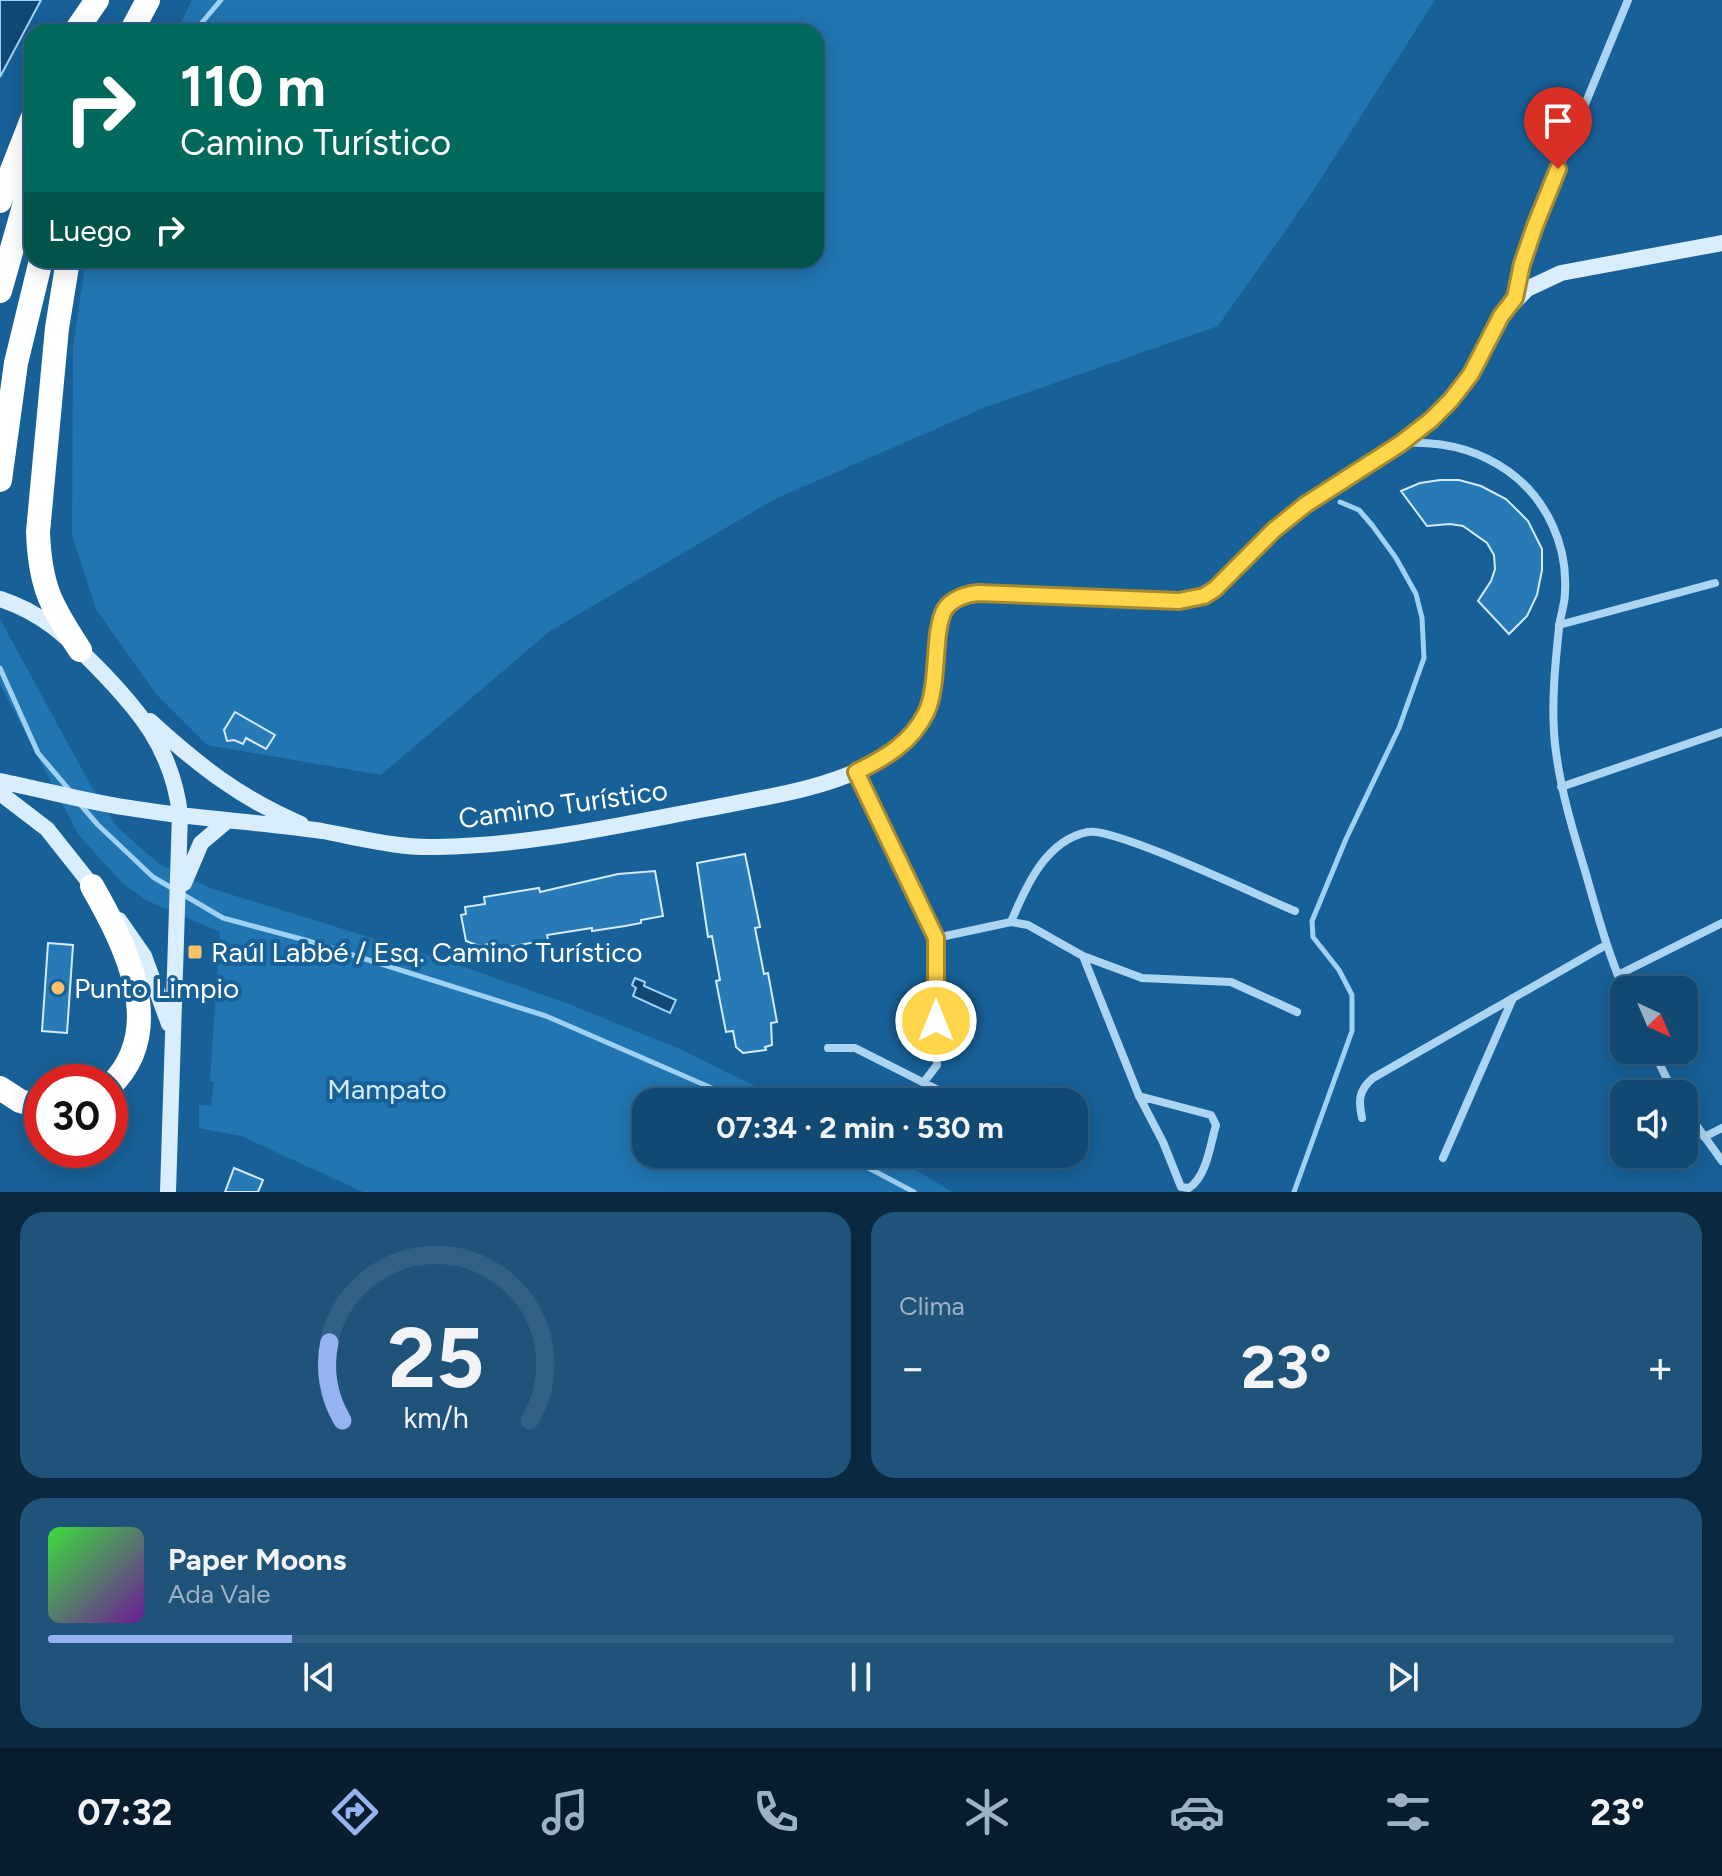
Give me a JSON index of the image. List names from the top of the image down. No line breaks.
{"streets":{"main road":["Camino Turístico"]},"parks":["Mampato"],"places":{"transit":["Raúl Labbé / Esq. Camino Turístico"],"other":["Punto Limpio"]},"north":"bottom right","page":{"turn":["110 m","Camino Turístico"],"then":"Luego","limit":"30","trip":"07:34 · 2 min · 530 m","tile":"Clima","heat":["−","23°","+"],"song":["Paper Moons","Ada Vale"],"tabs":["07:32","23°"],"gauge":["25","km/h"]}}
